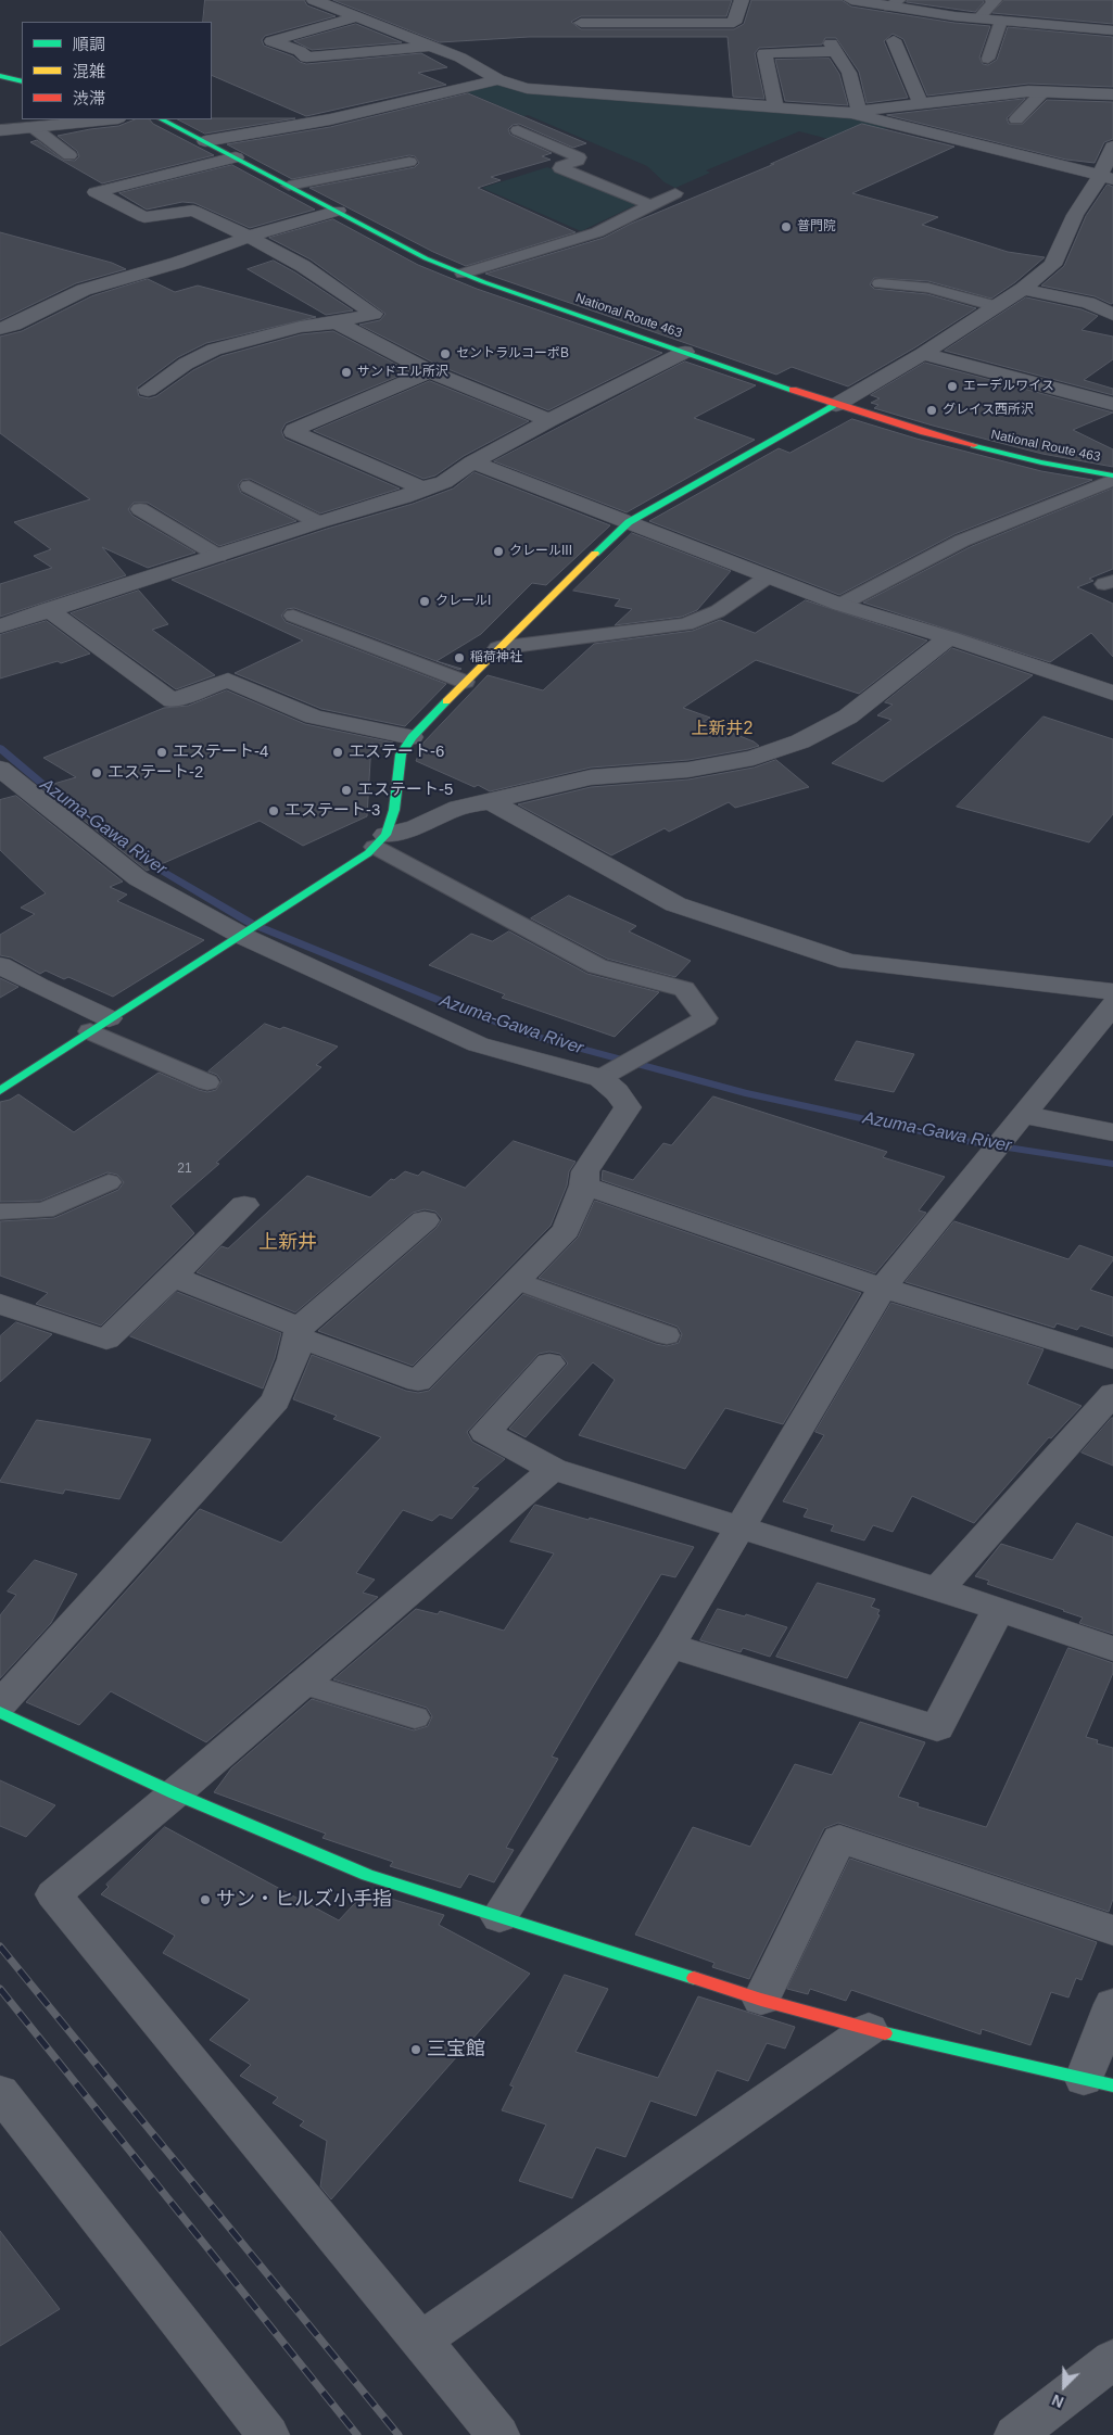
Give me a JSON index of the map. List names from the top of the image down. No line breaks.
{"streets":{"main road":["National Route 463"]},"districts":["上新井2","上新井"],"water":["Azuma-Gawa River"],"places":["普門院","セントラルコーポB","サンドエル所沢","エーデルワイス","グレイス西所沢","クレールIII","クレールI","稲荷神社","エステート-4","エステート-6","エステート-2","エステート-5","エステート-3","サン・ヒルズ小手指","三宝館"],"house_numbers":["21"],"legend":["順調","混雑","渋滞"],"north":"bottom left"}
